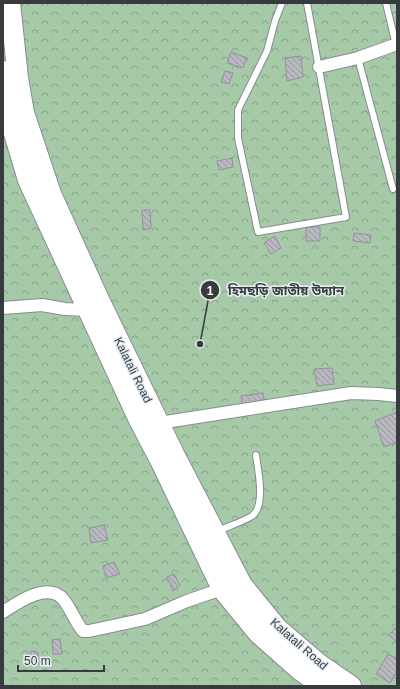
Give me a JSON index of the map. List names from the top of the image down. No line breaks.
{"streets":{"highway":["Kalatali Road"]},"places":["হিমছড়ি জাতীয় উদ্যান"],"scale_bar":"50 m"}
